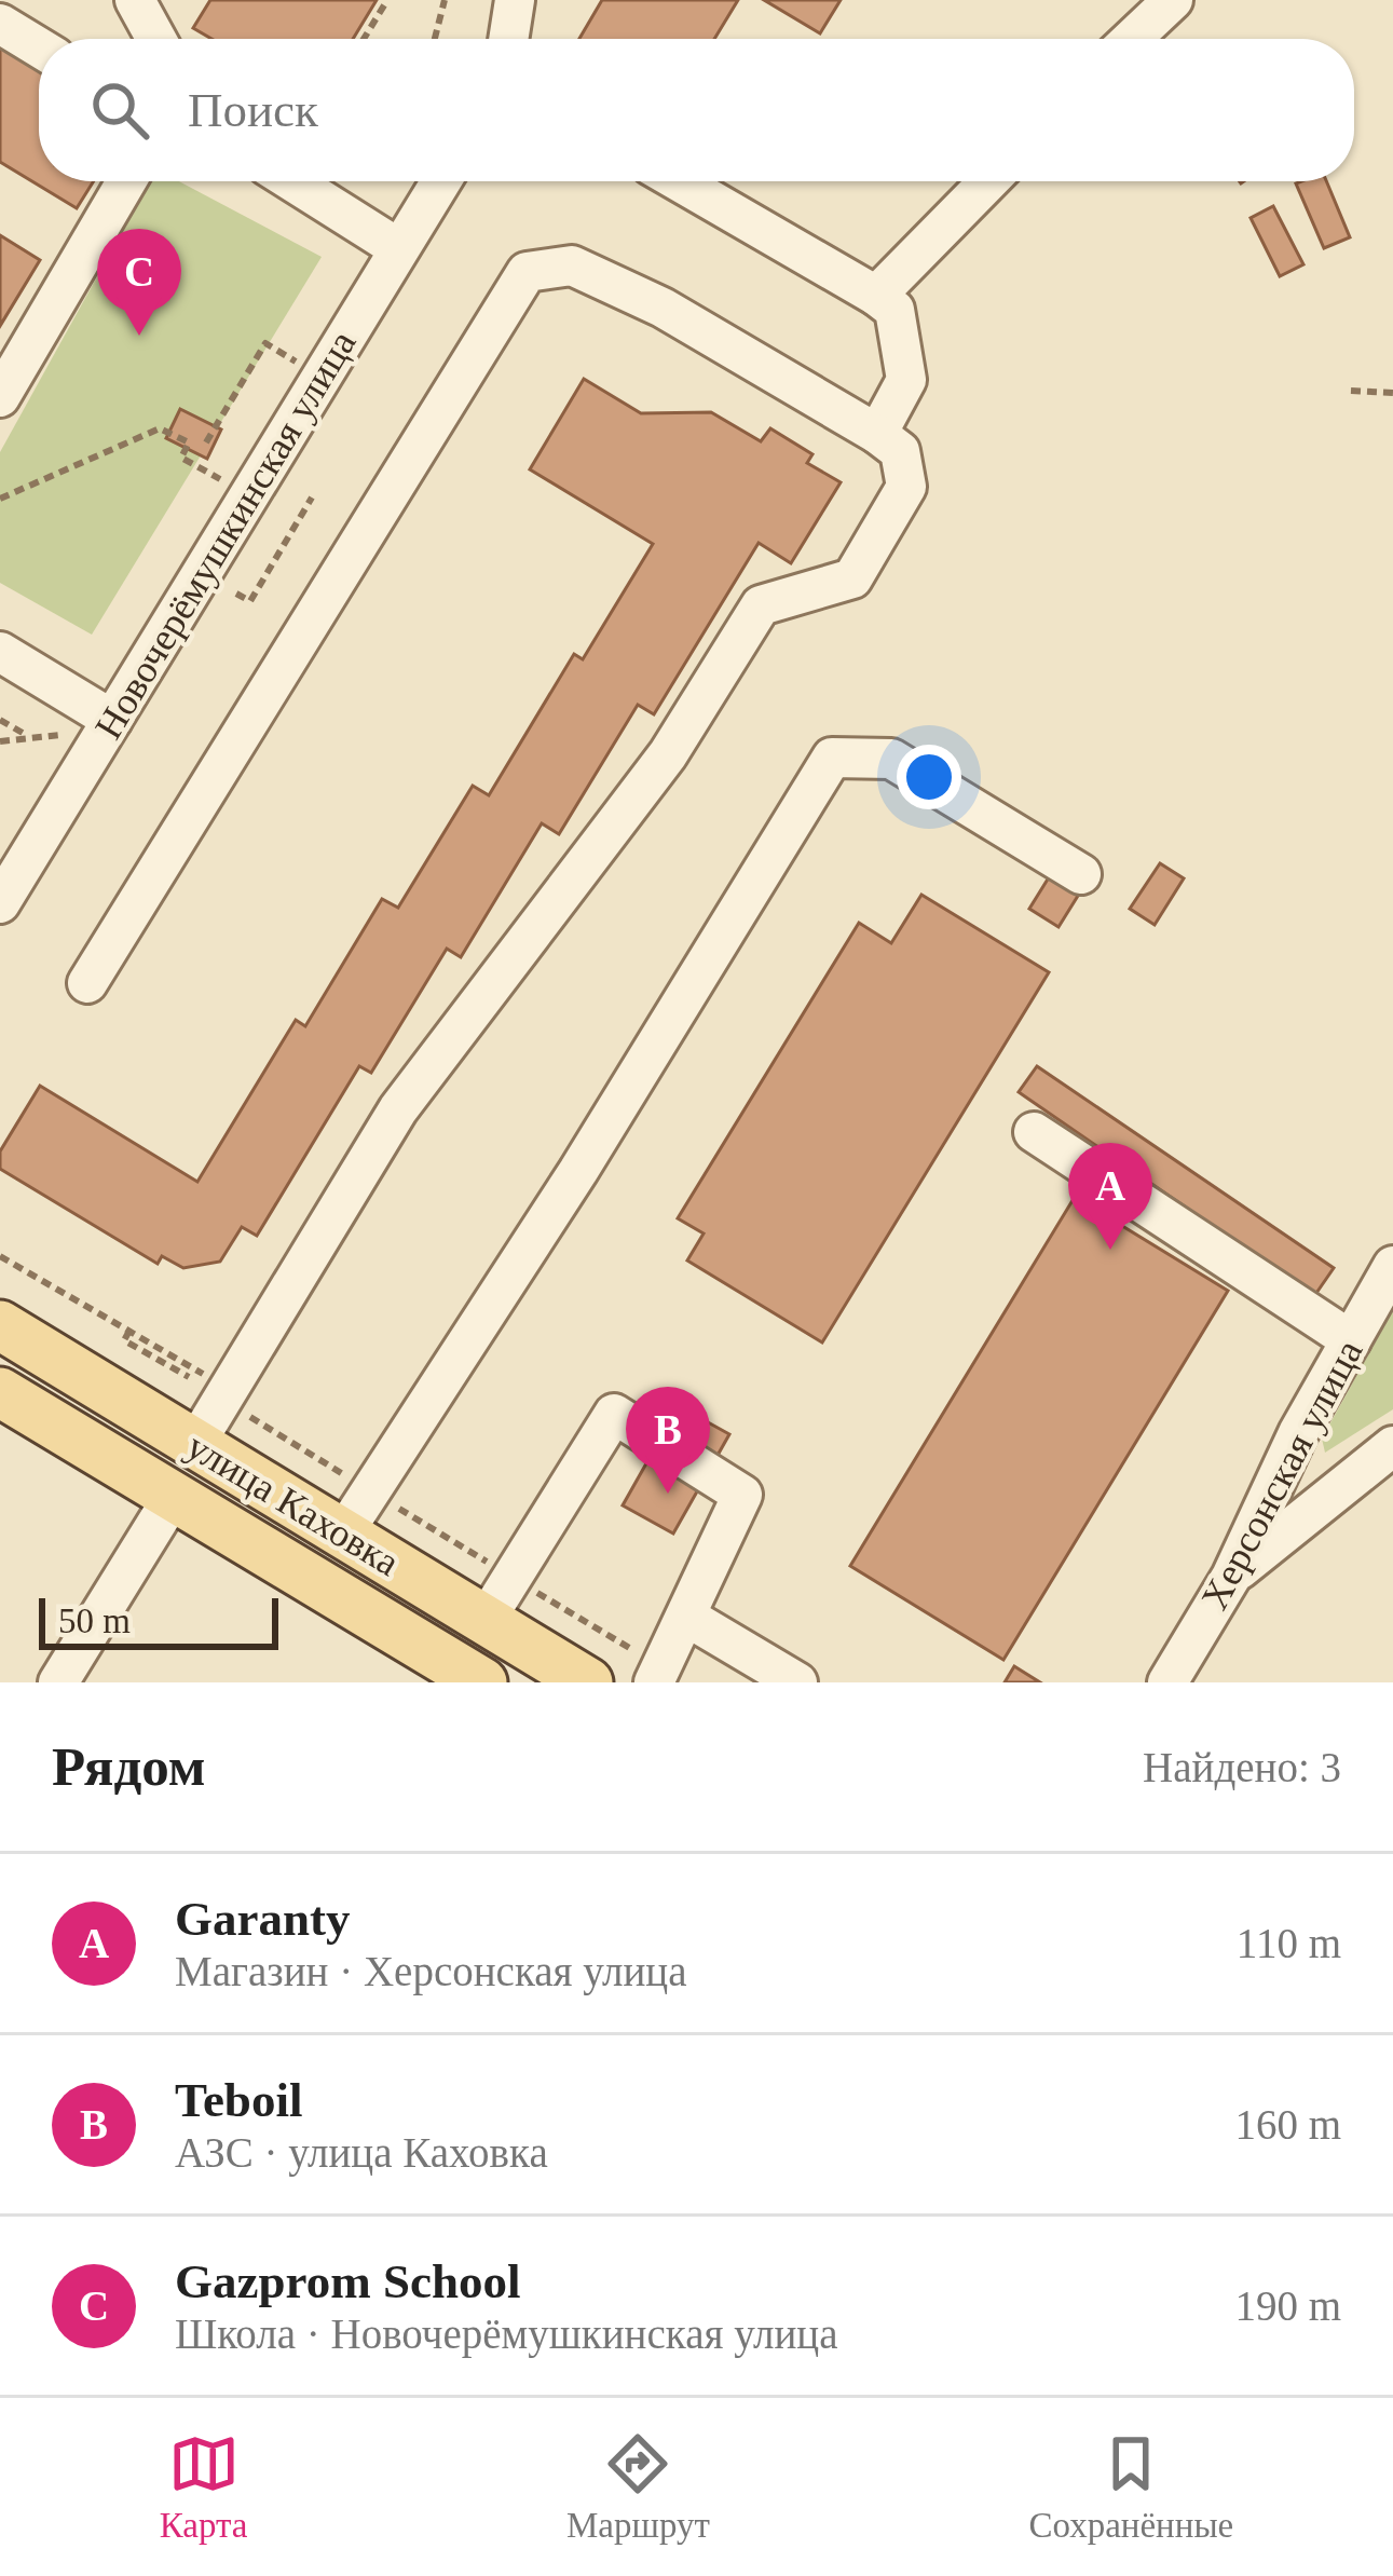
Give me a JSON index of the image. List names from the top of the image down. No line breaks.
{"streets":{"main road":["улица Каховка"],"street":["Новочерёмушкинская улица","Херсонская улица"]},"scale_bar":"50 m","page":{"search":"Поиск","pins":["C","A","B"],"scale":"50 m","heading":["Рядом","Найдено: 3"],"list":[{"mark":"A","name":"Garanty","note":"Магазин · Херсонская улица","value":"110 m"},{"mark":"B","name":"Teboil","note":"АЗС · улица Каховка","value":"160 m"},{"mark":"C","name":"Gazprom School","note":"Школа · Новочерёмушкинская улица","value":"190 m"}],"nav":["Карта","Маршрут","Сохранённые"]}}
